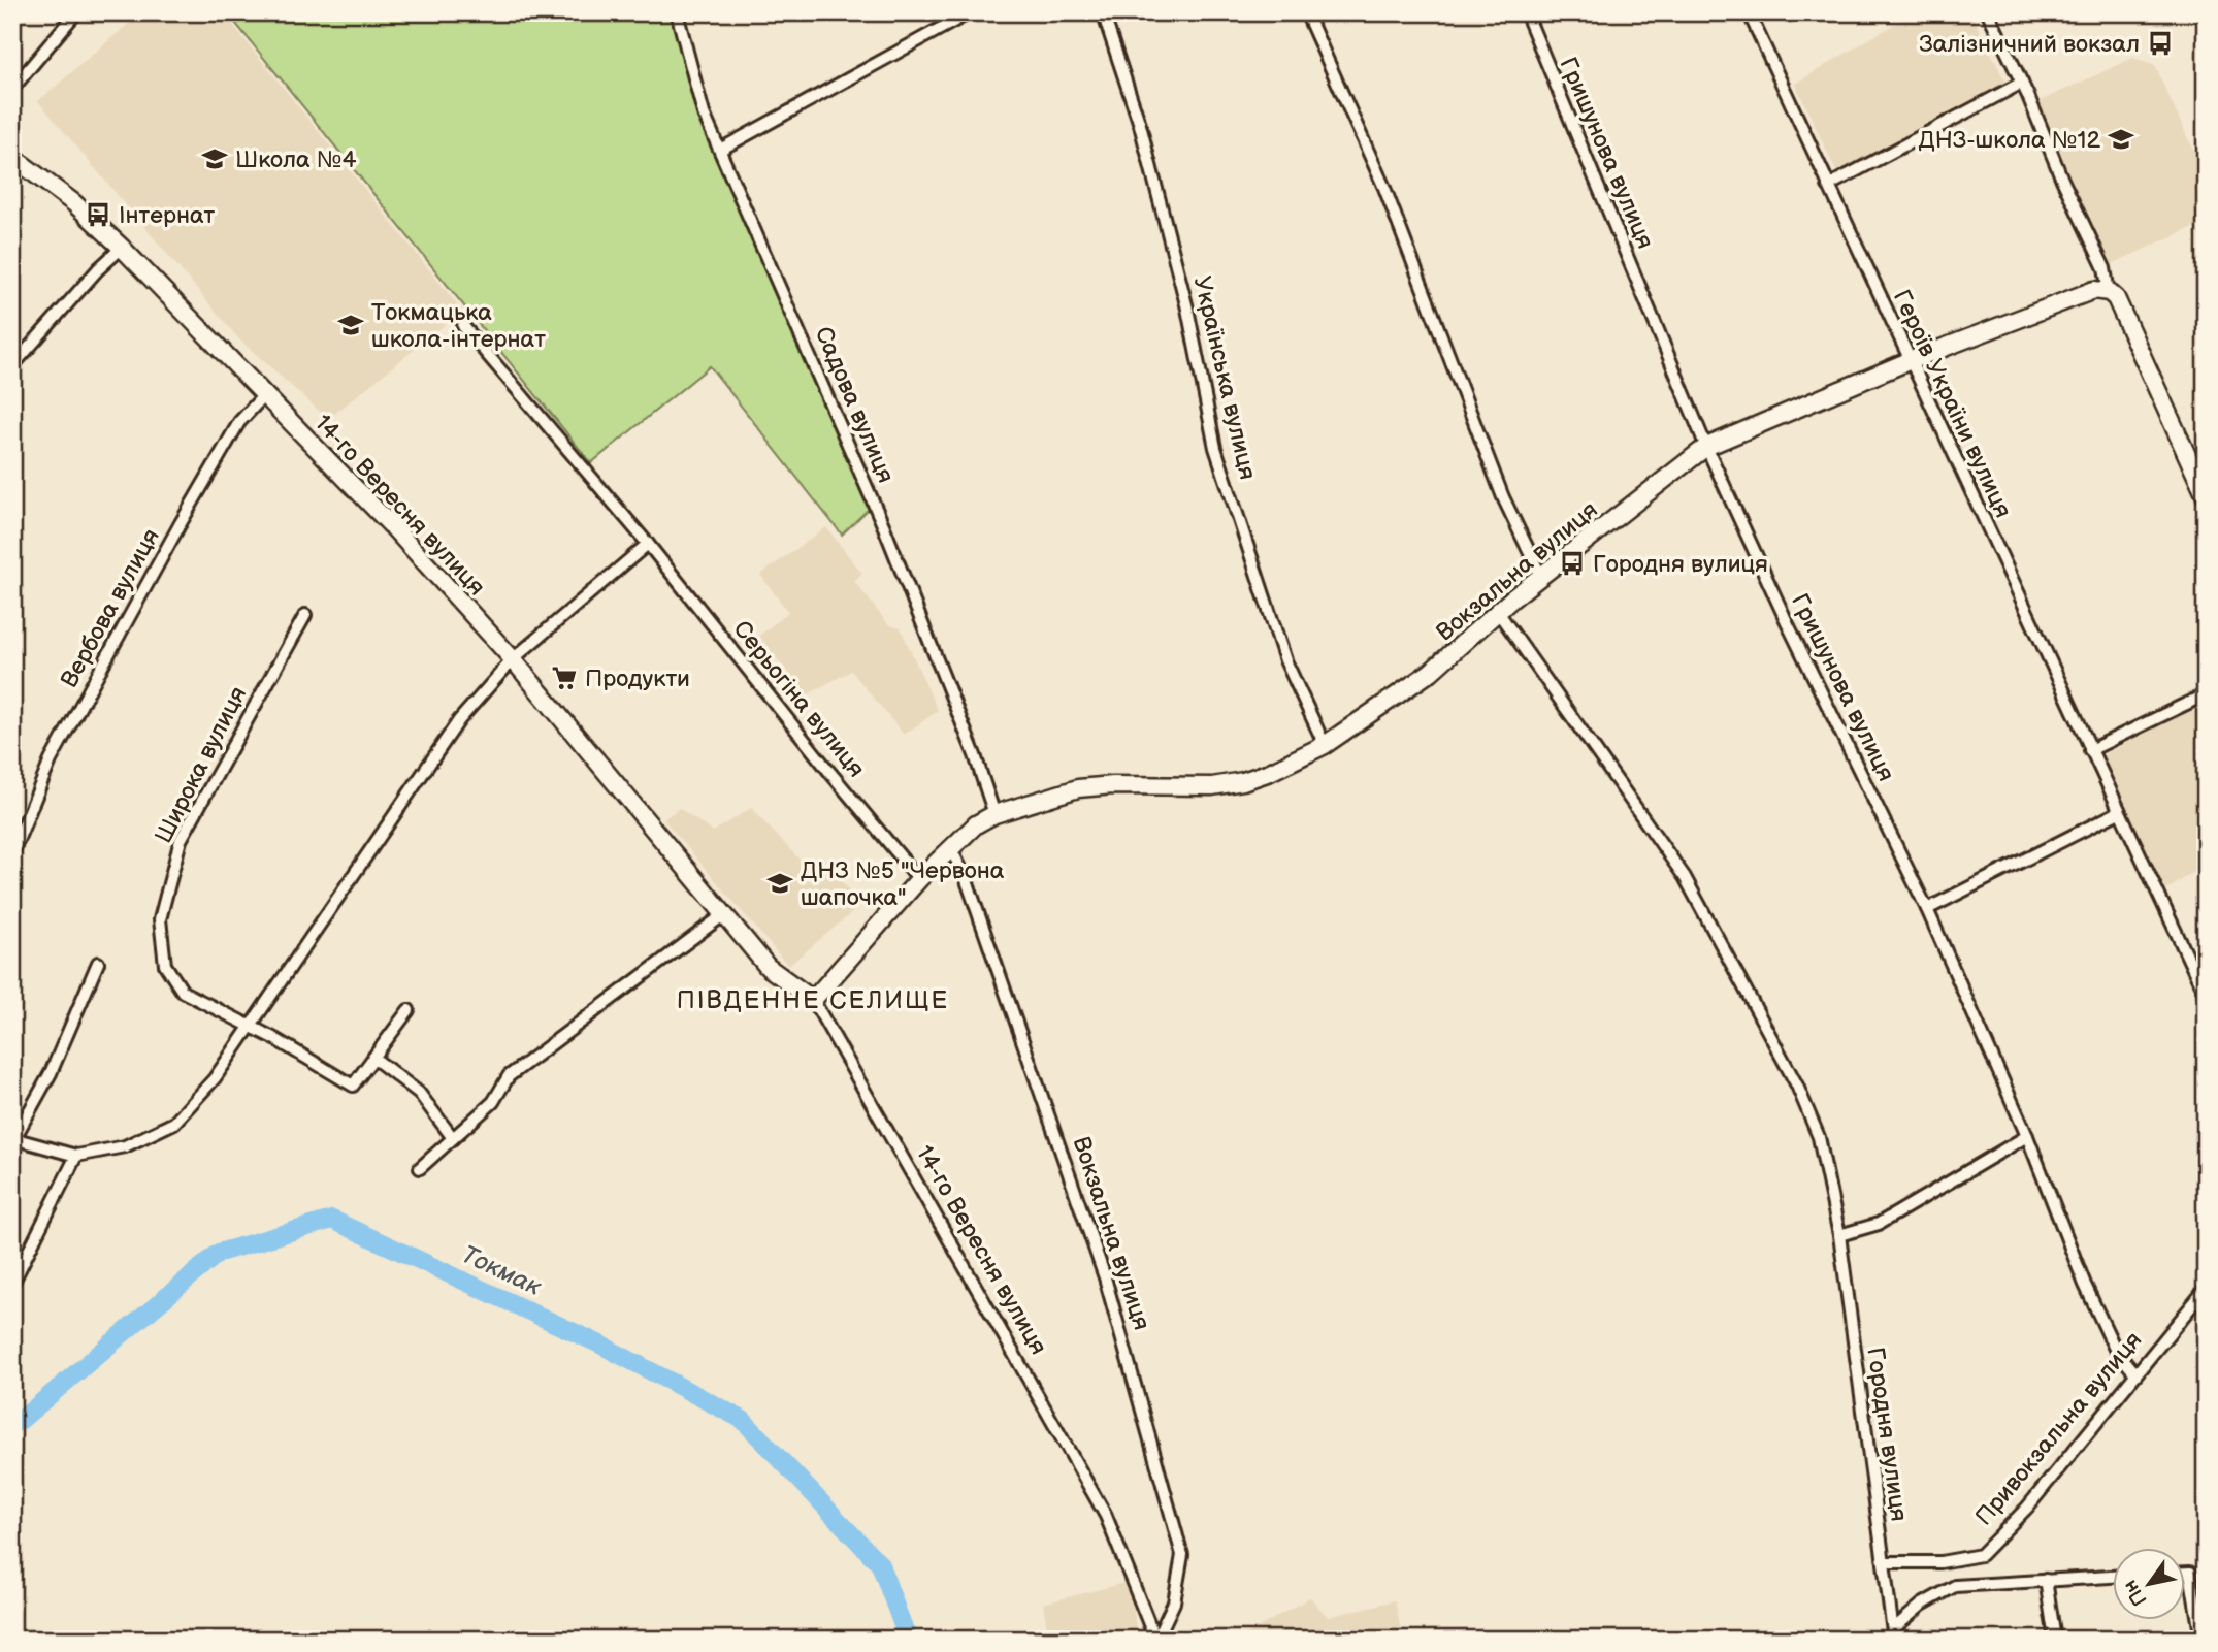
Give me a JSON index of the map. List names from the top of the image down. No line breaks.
{"streets":{"street":["Гришунова вулиця","Українська вулиця","Героїв України вулиця","Садова вулиця","14-го Вересня вулиця","Вокзальна вулиця","Вербова вулиця","Серьогіна вулиця","Широка вулиця","Привокзальна вулиця","Городня вулиця"]},"crossings":[["Гришунова вулиця","Вокзальна вулиця"],["Гришунова вулиця","Привокзальна вулиця"],["Українська вулиця","Вокзальна вулиця"],["Героїв України вулиця","Вокзальна вулиця"],["Садова вулиця","Вокзальна вулиця"],["14-го Вересня вулиця","Вокзальна вулиця"],["14-го Вересня вулиця","Вербова вулиця"],["Вокзальна вулиця","Серьогіна вулиця"],["Вокзальна вулиця","Городня вулиця"],["Привокзальна вулиця","Городня вулиця"]],"districts":["ПІВДЕННЕ СЕЛИЩЕ"],"water":["Токмак"],"places":{"bus stop":["Залізничний вокзал","Інтернат","Городня вулиця"],"school or university":["ДНЗ-школа №12","Школа №4","Токмацька школа-інтернат","ДНЗ №5 \"Червона шапочка\""],"supermarket":["Продукти"]},"north":"bottom left"}
